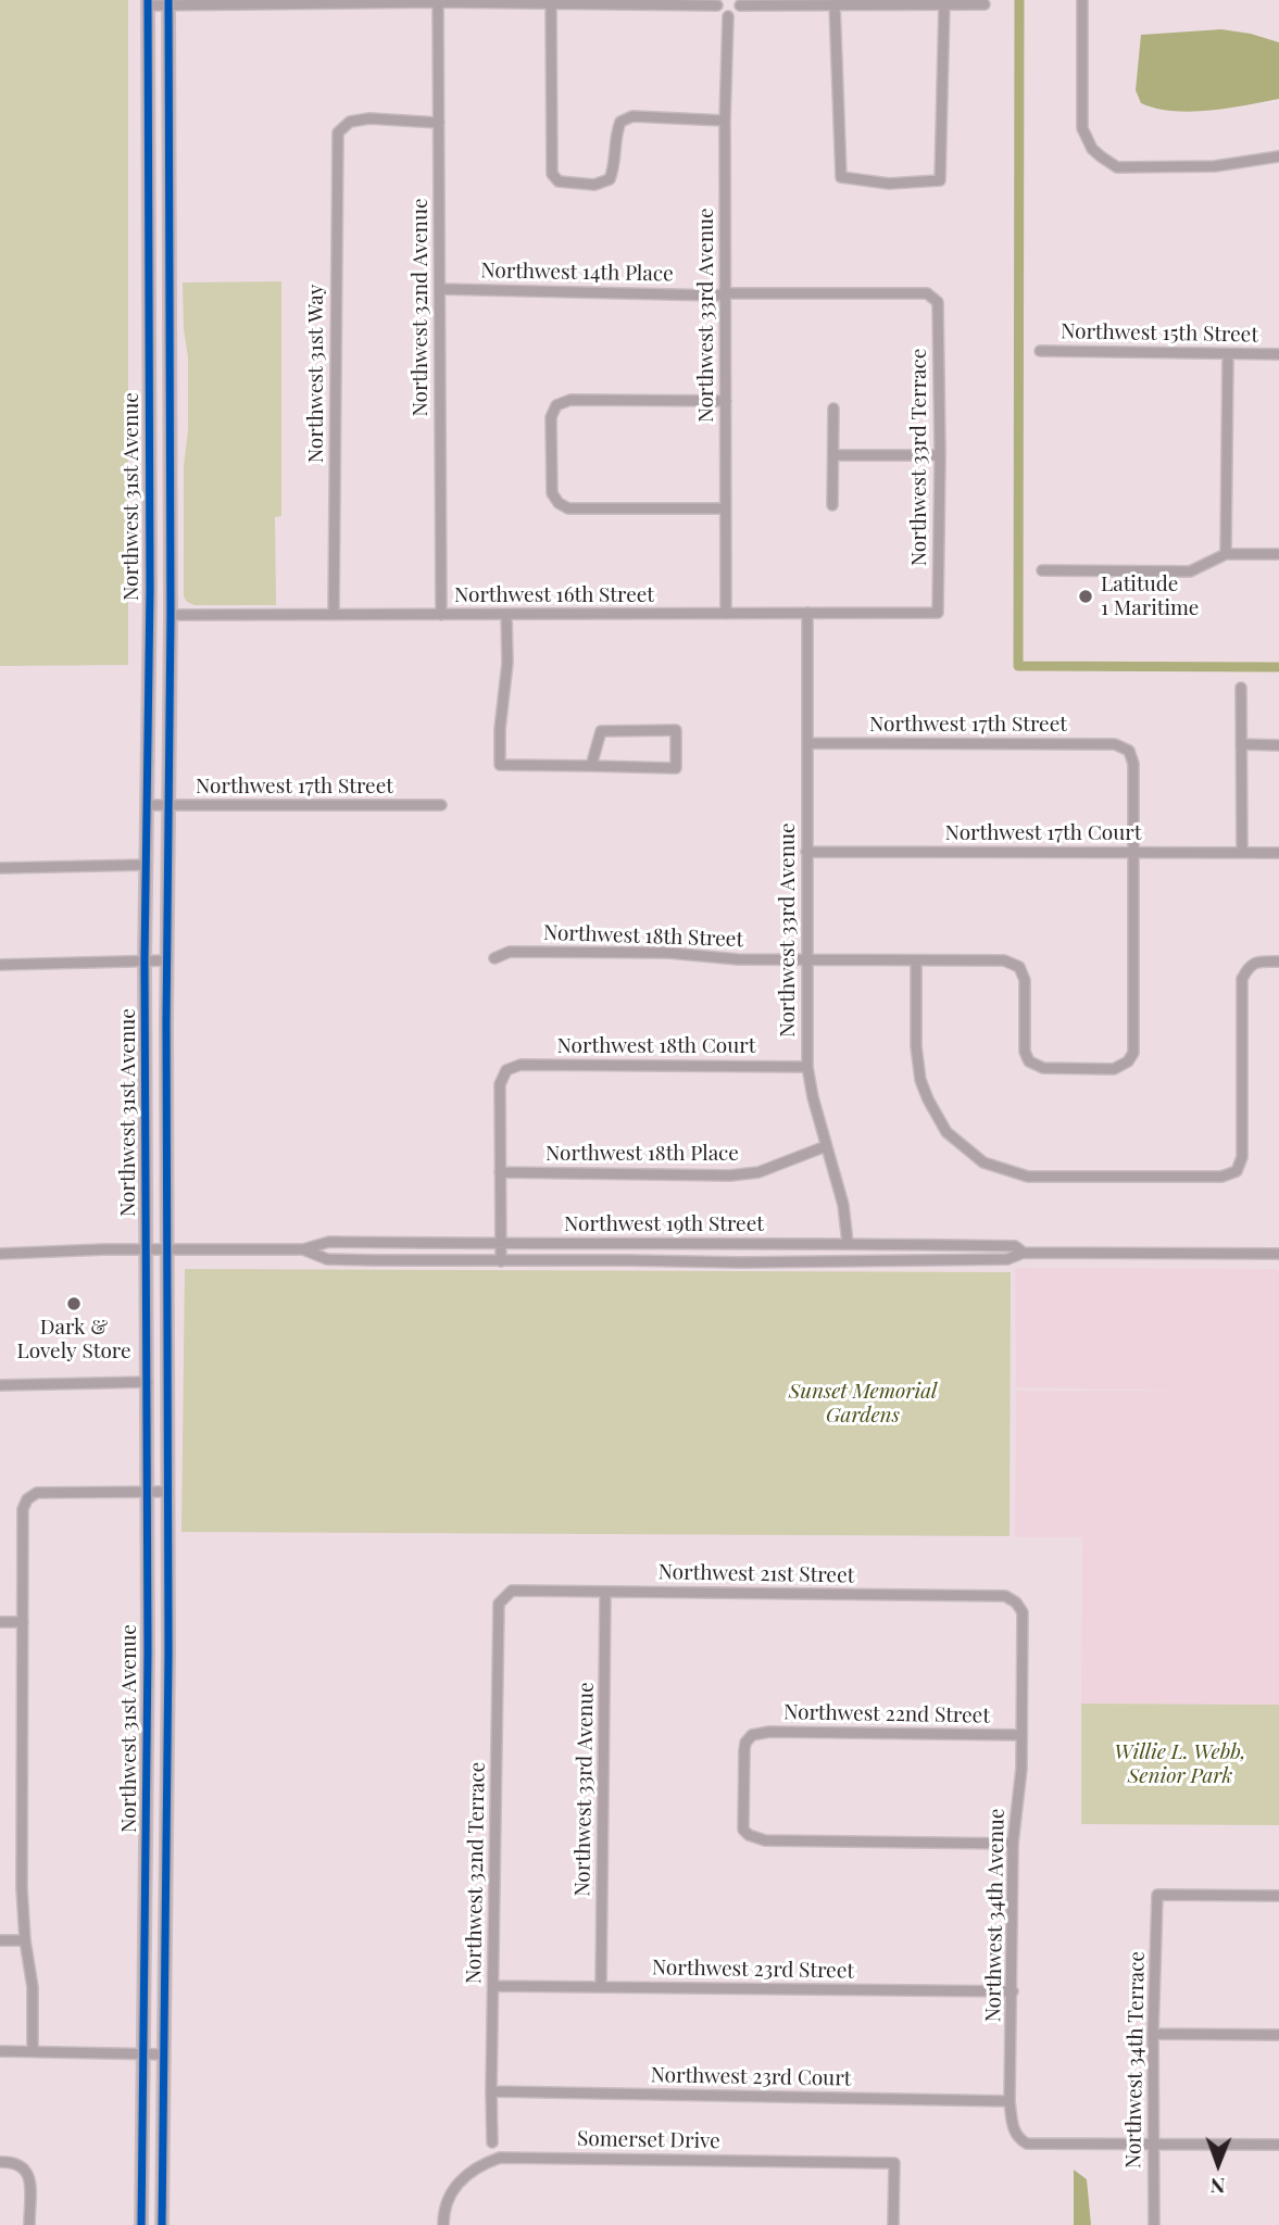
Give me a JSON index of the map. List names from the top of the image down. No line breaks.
{"streets":{"main road":["Northwest 31st Avenue"],"street":["Northwest 14th Place","Northwest 32nd Avenue","Northwest 33rd Avenue","Northwest 15th Street","Northwest 31st Way","Northwest 33rd Terrace","Northwest 16th Street","Northwest 17th Street","Northwest 17th Court","Northwest 18th Street","Northwest 18th Court","Northwest 18th Place","Northwest 19th Street","Northwest 21st Street","Northwest 22nd Street","Northwest 32nd Terrace","Northwest 34th Avenue","Northwest 23rd Street","Northwest 34th Terrace","Northwest 23rd Court","Somerset Drive"]},"crossings":[["Northwest 14th Place","Northwest 32nd Avenue"],["Northwest 14th Place","Northwest 33rd Avenue"],["Northwest 14th Place","Northwest 33rd Terrace"],["Northwest 32nd Avenue","Northwest 31st Way"],["Northwest 32nd Avenue","Northwest 16th Street"],["Northwest 33rd Avenue","Northwest 16th Street"],["Northwest 33rd Avenue","Northwest 17th Street"],["Northwest 33rd Avenue","Northwest 17th Court"],["Northwest 33rd Avenue","Northwest 18th Street"],["Northwest 33rd Avenue","Northwest 18th Court"],["Northwest 33rd Avenue","Northwest 18th Place"],["Northwest 33rd Avenue","Northwest 19th Street"],["Northwest 33rd Avenue","Northwest 21st Street"],["Northwest 33rd Avenue","Northwest 23rd Street"],["Northwest 31st Way","Northwest 16th Street"],["Northwest 33rd Terrace","Northwest 16th Street"],["Northwest 31st Avenue","Northwest 16th Street"],["Northwest 31st Avenue","Northwest 17th Street"],["Northwest 31st Avenue","Northwest 19th Street"],["Northwest 17th Street","Northwest 17th Court"],["Northwest 17th Street","Northwest 18th Street"],["Northwest 17th Court","Northwest 18th Street"],["Northwest 18th Court","Northwest 18th Place"],["Northwest 21st Street","Northwest 32nd Terrace"],["Northwest 21st Street","Northwest 34th Avenue"],["Northwest 22nd Street","Northwest 34th Avenue"],["Northwest 32nd Terrace","Northwest 23rd Street"],["Northwest 32nd Terrace","Northwest 23rd Court"],["Northwest 34th Avenue","Northwest 23rd Street"],["Northwest 34th Avenue","Northwest 34th Terrace"],["Northwest 34th Avenue","Northwest 23rd Court"]],"parks":["Sunset Memorial Gardens","Willie L. Webb, Senior Park"],"places":["Latitude 1 Maritime","Dark & Lovely Store"],"north":"bottom"}
